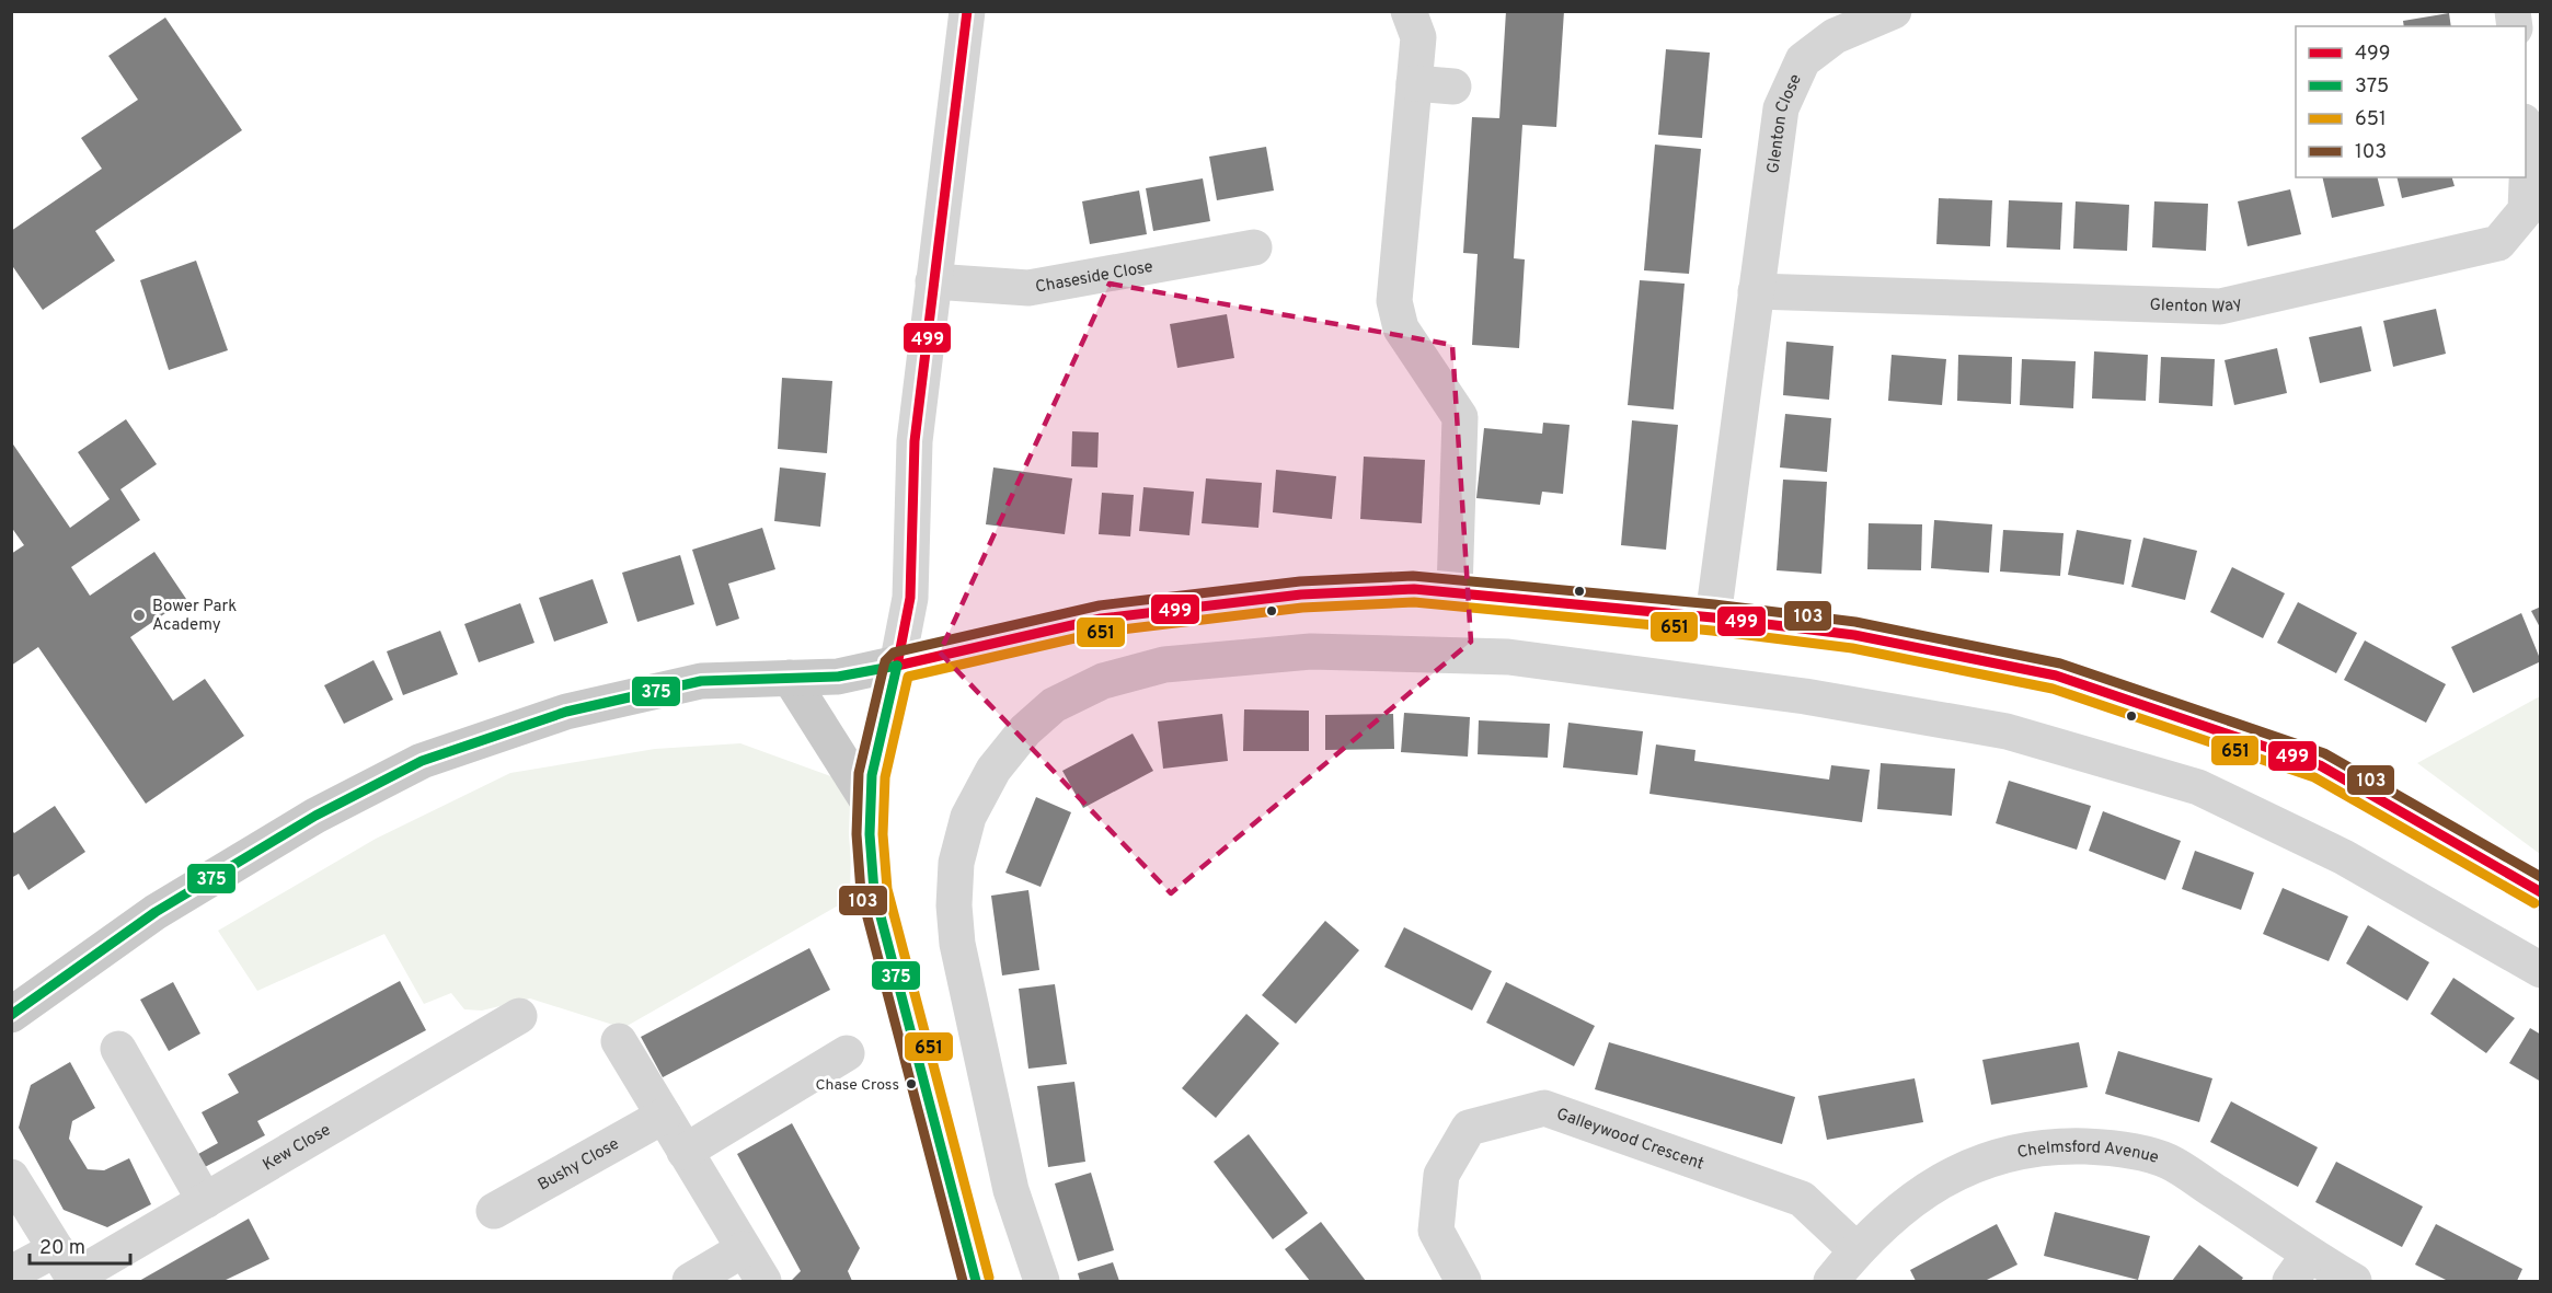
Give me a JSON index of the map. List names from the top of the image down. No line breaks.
{"streets":{"street":["Glenton Close","Chaseside Close","Glenton Way","Galleywood Crescent","Kew Close","Chelmsford Avenue","Bushy Close"]},"crossings":[["Glenton Close","Glenton Way"],["Galleywood Crescent","Chelmsford Avenue"]],"places":["Bower Park Academy","Chase Cross"],"lines":["transit line 499","transit line 103","transit line 651","transit line 375"],"legend":["499","375","651","103"],"scale_bar":"20 m"}
